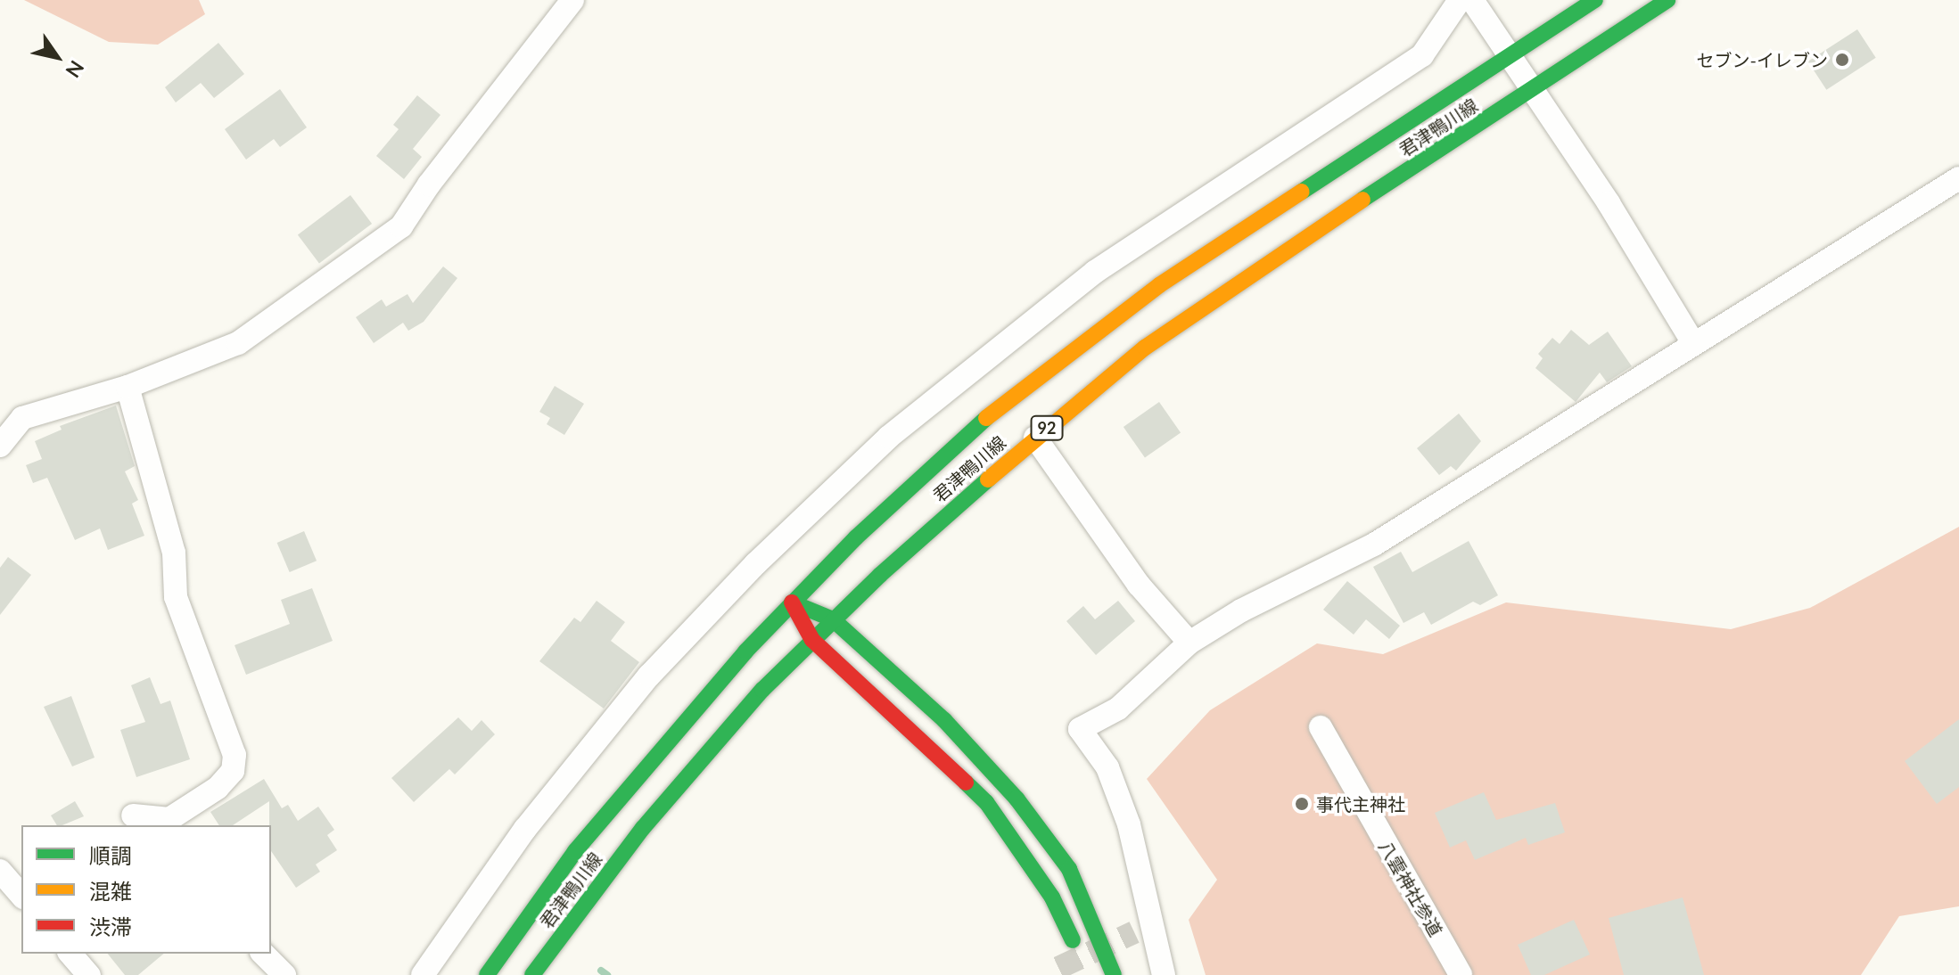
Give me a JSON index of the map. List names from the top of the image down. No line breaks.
{"streets":{"main road":["君津鴨川線","92"],"street":["八雲神社参道"]},"places":["セブン-イレブン","事代主神社"],"legend":["順調","混雑","渋滞"],"north":"bottom right"}
